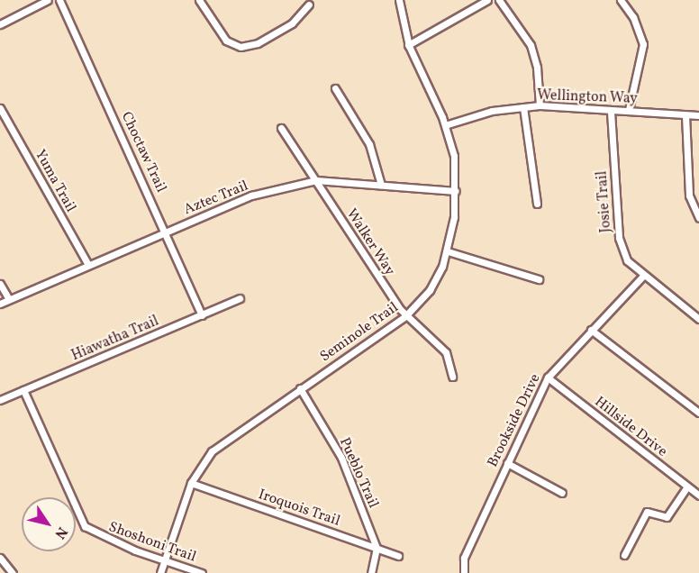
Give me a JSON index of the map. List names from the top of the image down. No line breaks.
{"streets":{"street":["Wellington Way","Choctaw Trail","Yuma Trail","Aztec Trail","Josie Trail","Walker Way","Seminole Trail","Hiawatha Trail","Brookside Drive","Hillside Drive","Pueblo Trail","Iroquois Trail","Shoshoni Trail"]},"crossings":[["Wellington Way","Josie Trail"],["Wellington Way","Seminole Trail"],["Choctaw Trail","Aztec Trail"],["Choctaw Trail","Hiawatha Trail"],["Yuma Trail","Aztec Trail"],["Aztec Trail","Walker Way"],["Aztec Trail","Seminole Trail"],["Josie Trail","Brookside Drive"],["Walker Way","Seminole Trail"],["Seminole Trail","Pueblo Trail"],["Seminole Trail","Iroquois Trail"],["Seminole Trail","Shoshoni Trail"],["Hiawatha Trail","Shoshoni Trail"],["Brookside Drive","Hillside Drive"],["Pueblo Trail","Iroquois Trail"]],"north":"bottom right"}
